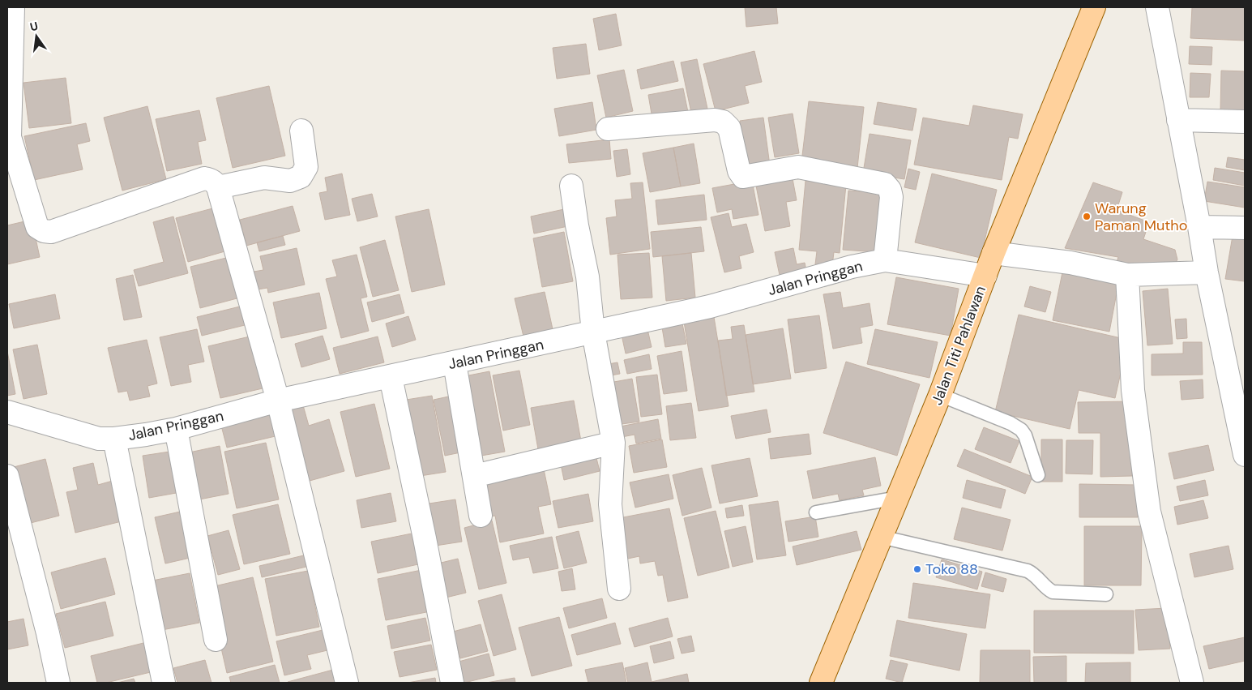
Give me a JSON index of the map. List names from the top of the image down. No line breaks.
{"streets":{"main road":["Jalan Titi Pahlawan"],"street":["Jalan Pringgan"]},"crossings":[["Jalan Pringgan","Jalan Titi Pahlawan"]],"places":["Warung Paman Mutho","Toko 88"],"north":"top"}
